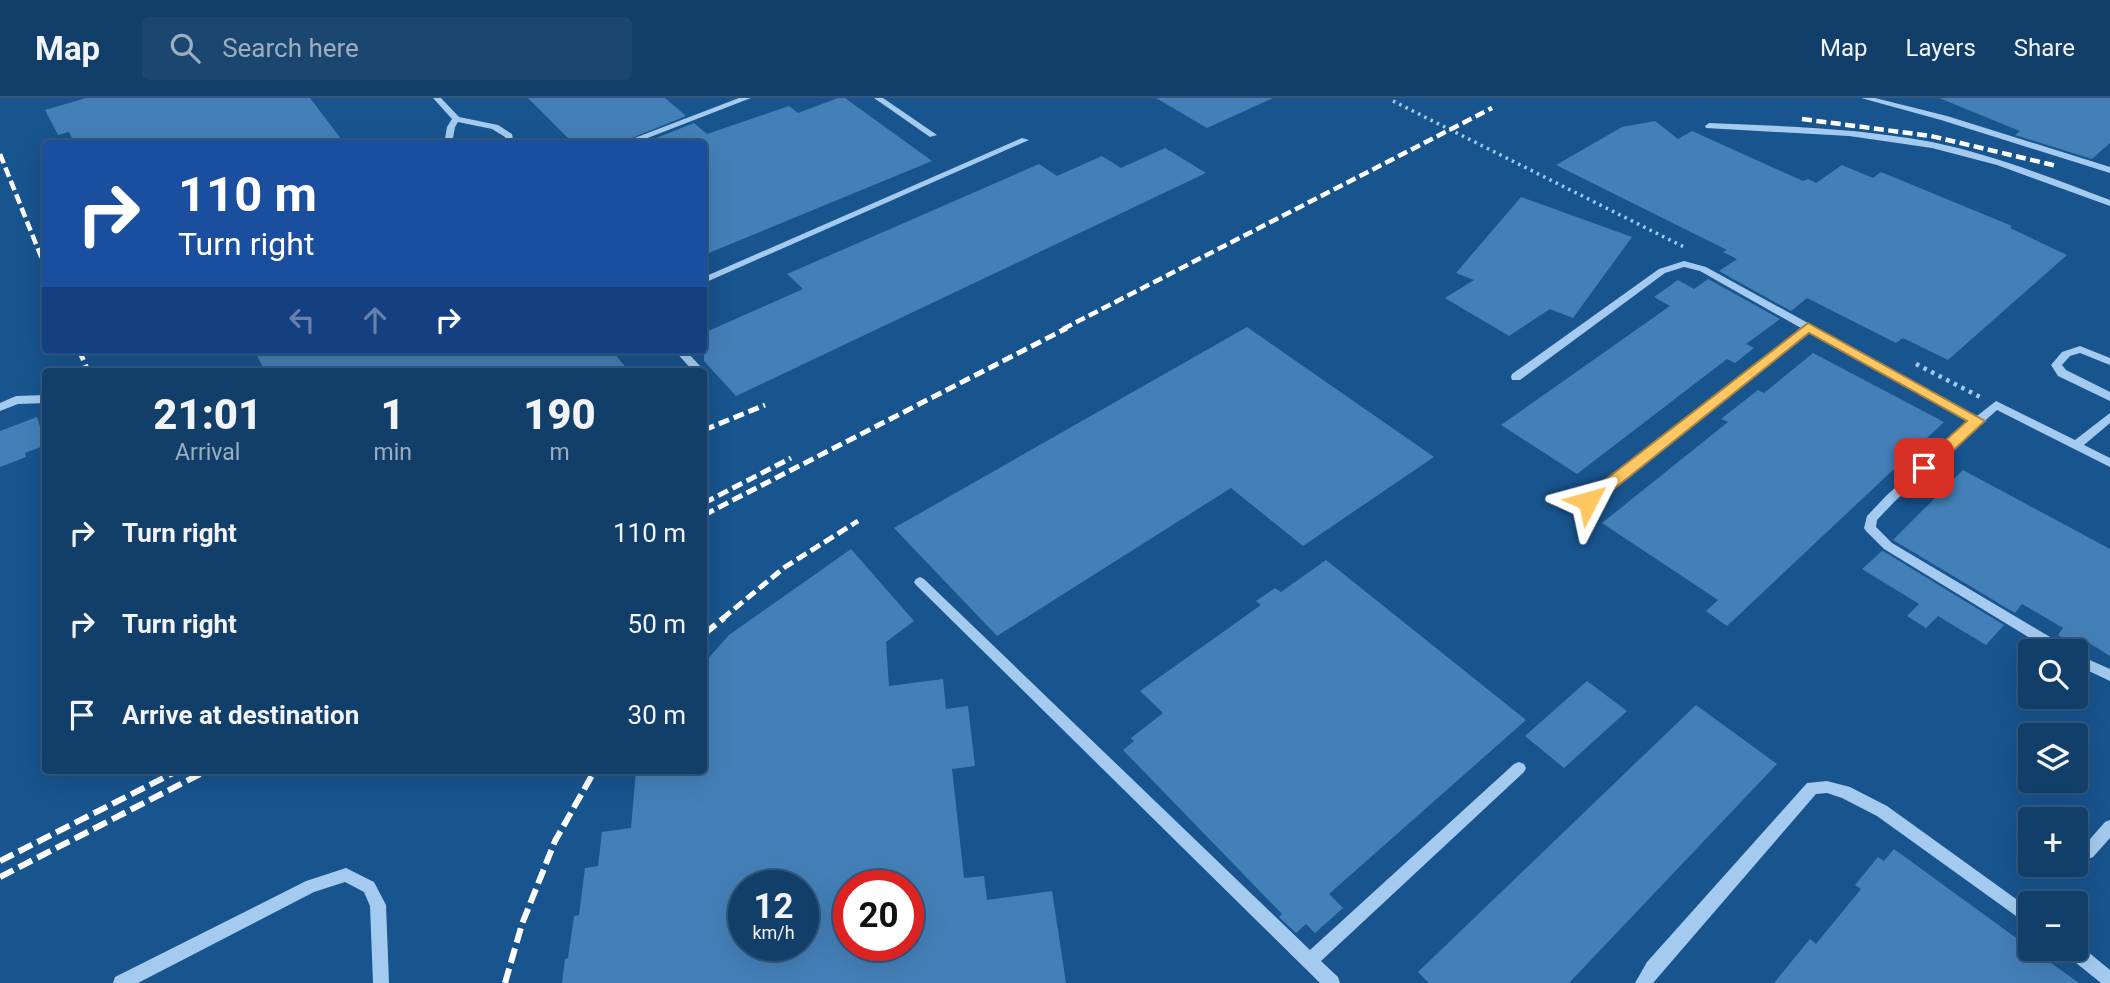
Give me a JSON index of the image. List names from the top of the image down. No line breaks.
{"page":{"header":"Map","search":"Search here","nav":["Map","Layers","Share"],"turn":["110 m","Turn right"],"eta":["21:01","Arrival","1","min","190","m"],"list":[{"name":"Turn right","value":"110 m"},{"name":"Turn right","value":"50 m"},{"name":"Arrive at destination","value":"30 m"}],"map_buttons":["+","−"],"speed":"12 km/h","limit":"20"}}
